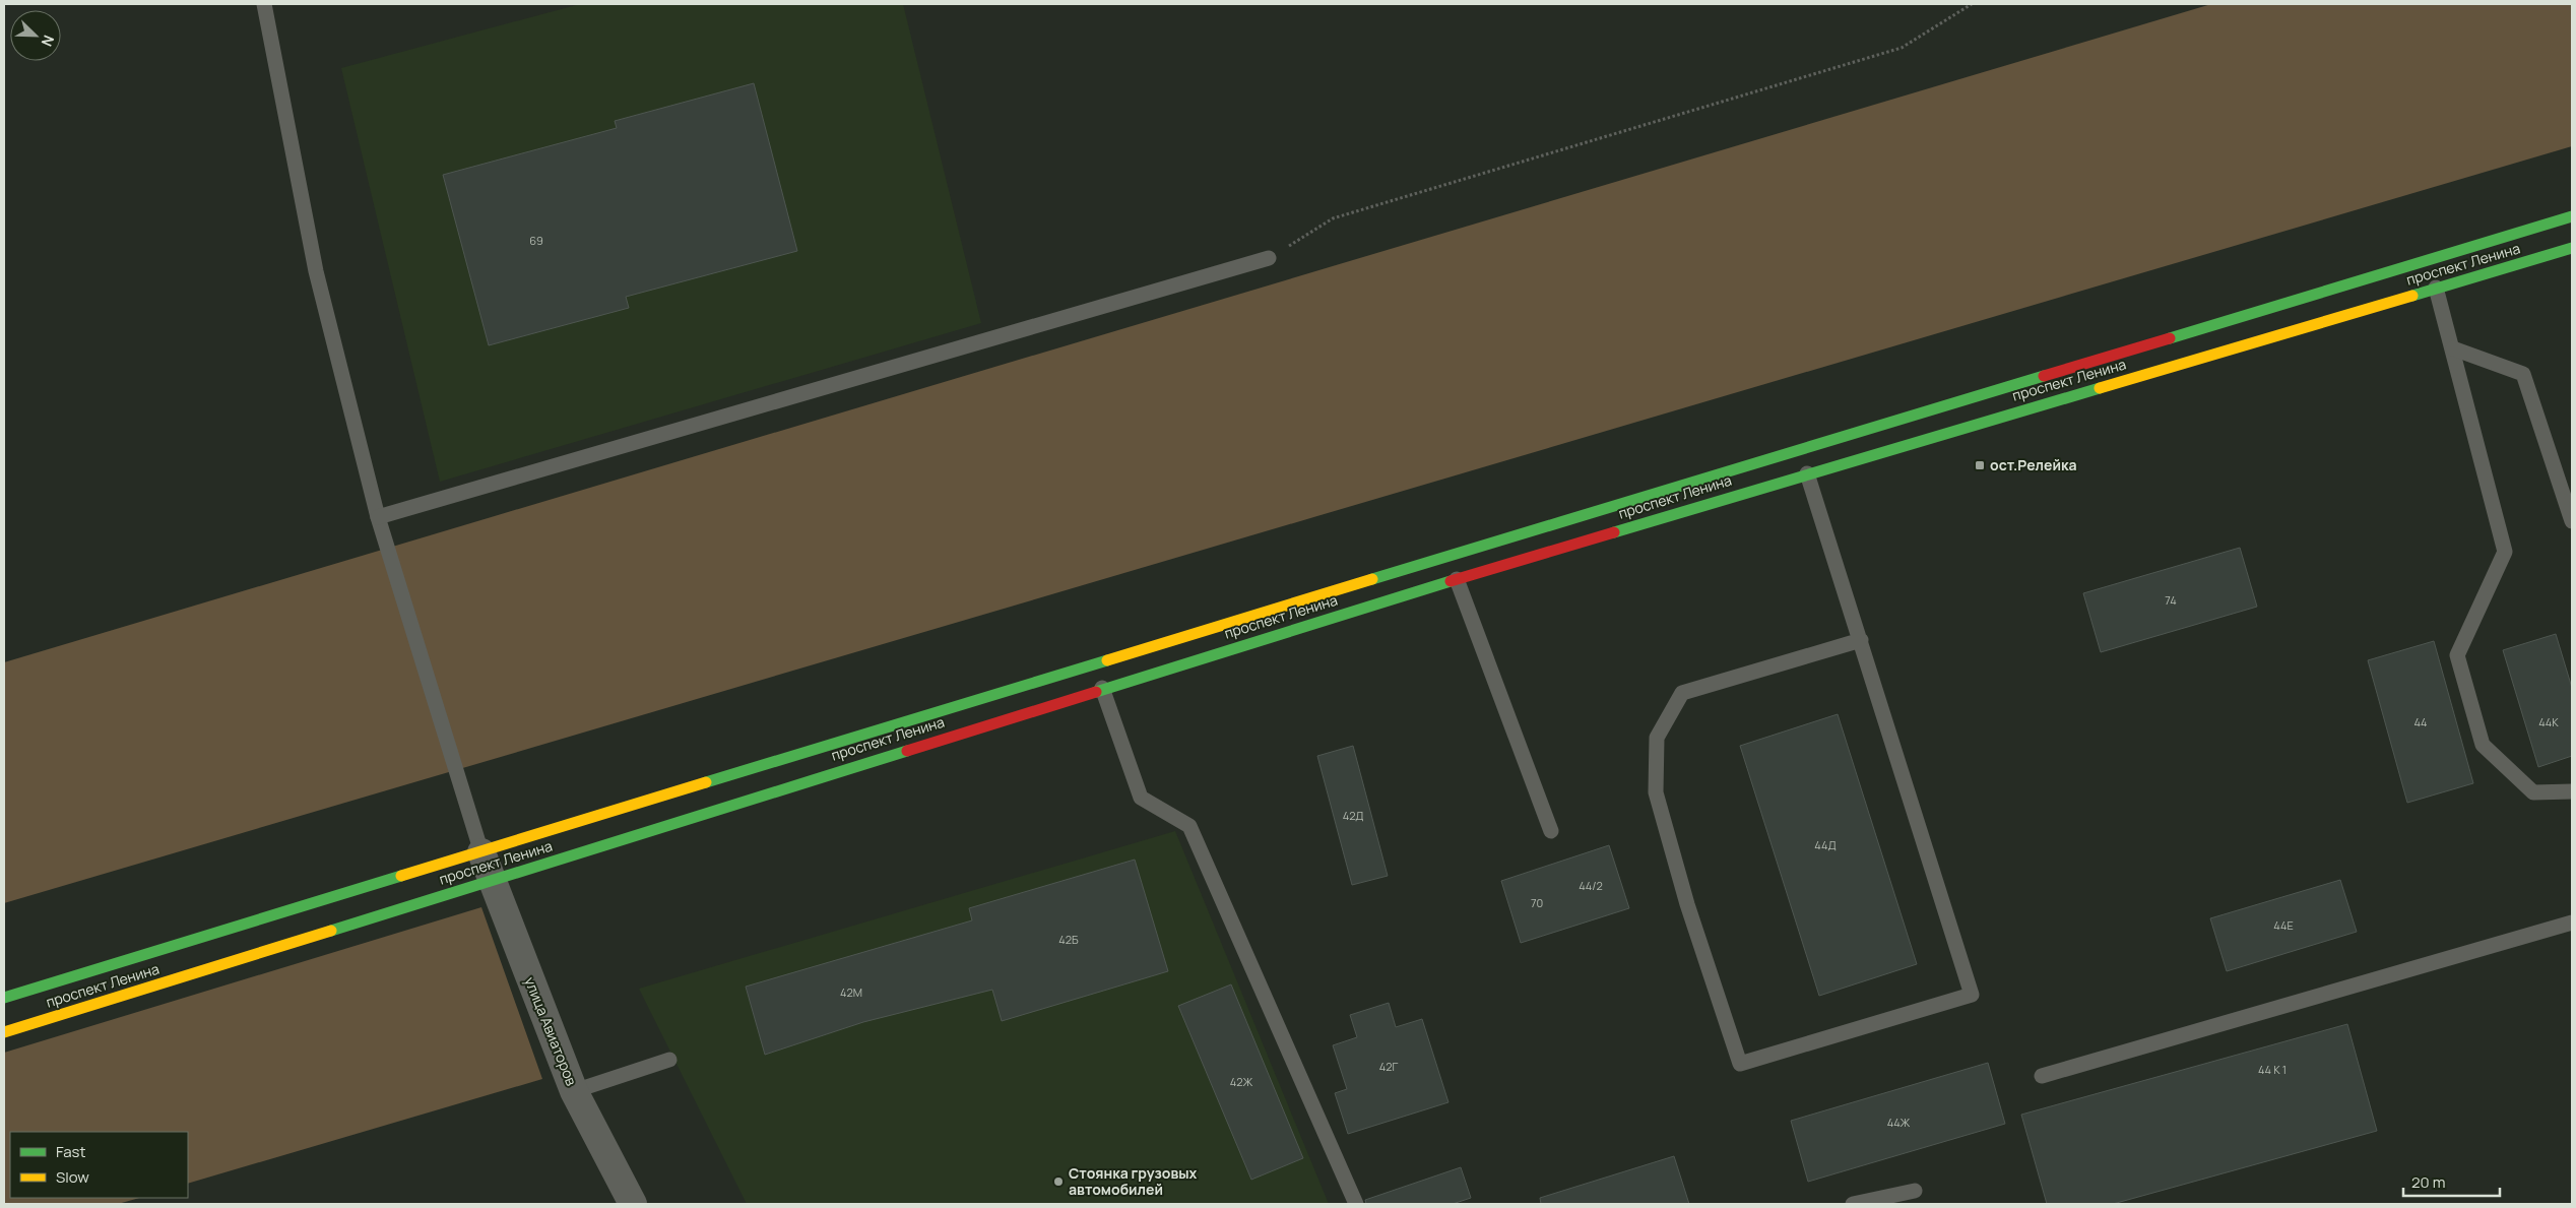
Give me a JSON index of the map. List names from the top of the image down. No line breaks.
{"streets":{"main road":["проспект Ленина"],"street":["улица Авиаторов"]},"crossings":[["проспект Ленина","улица Авиаторов"]],"places":{"transit":["ост.Релейка"],"other":["Стоянка грузовых автомобилей"]},"house_numbers":["69","74","44","44К","42Д","44Д","44/2","70","44Е","42Б","42М","42Г","44 К 1","42Ж","44Ж"],"legend":["Fast","Slow"],"scale_bar":"20 m","north":"bottom right"}
